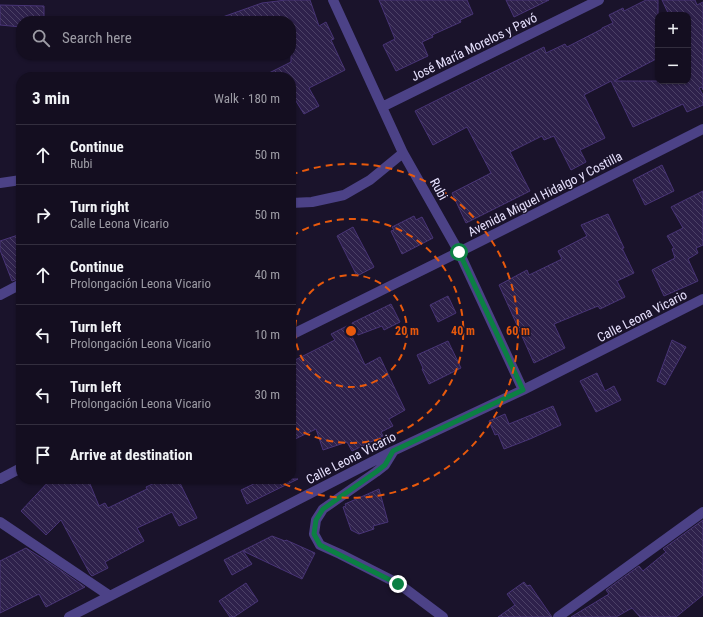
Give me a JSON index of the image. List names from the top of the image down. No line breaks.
{"streets":{"street":["José María Morelos y Pavó","Rubi","Avenida Miguel Hidalgo y Costilla","Calle Leona Vicario"]},"crossings":[["José María Morelos y Pavó","Rubi"],["Rubi","Avenida Miguel Hidalgo y Costilla"],["Rubi","Calle Leona Vicario"]],"page":{"map_buttons":["+","−"],"search":"Search here","heading":["3 min","Walk · 180 m"],"list":[["Continue","Rubi","50 m"],["Turn right","Calle Leona Vicario","50 m"],["Continue","Prolongación Leona Vicario","40 m"],["Turn left","Prolongación Leona Vicario","10 m"],["Turn left","Prolongación Leona Vicario","30 m"],"Arrive at destination"]},"rings":["20 m","40 m","60 m"]}
